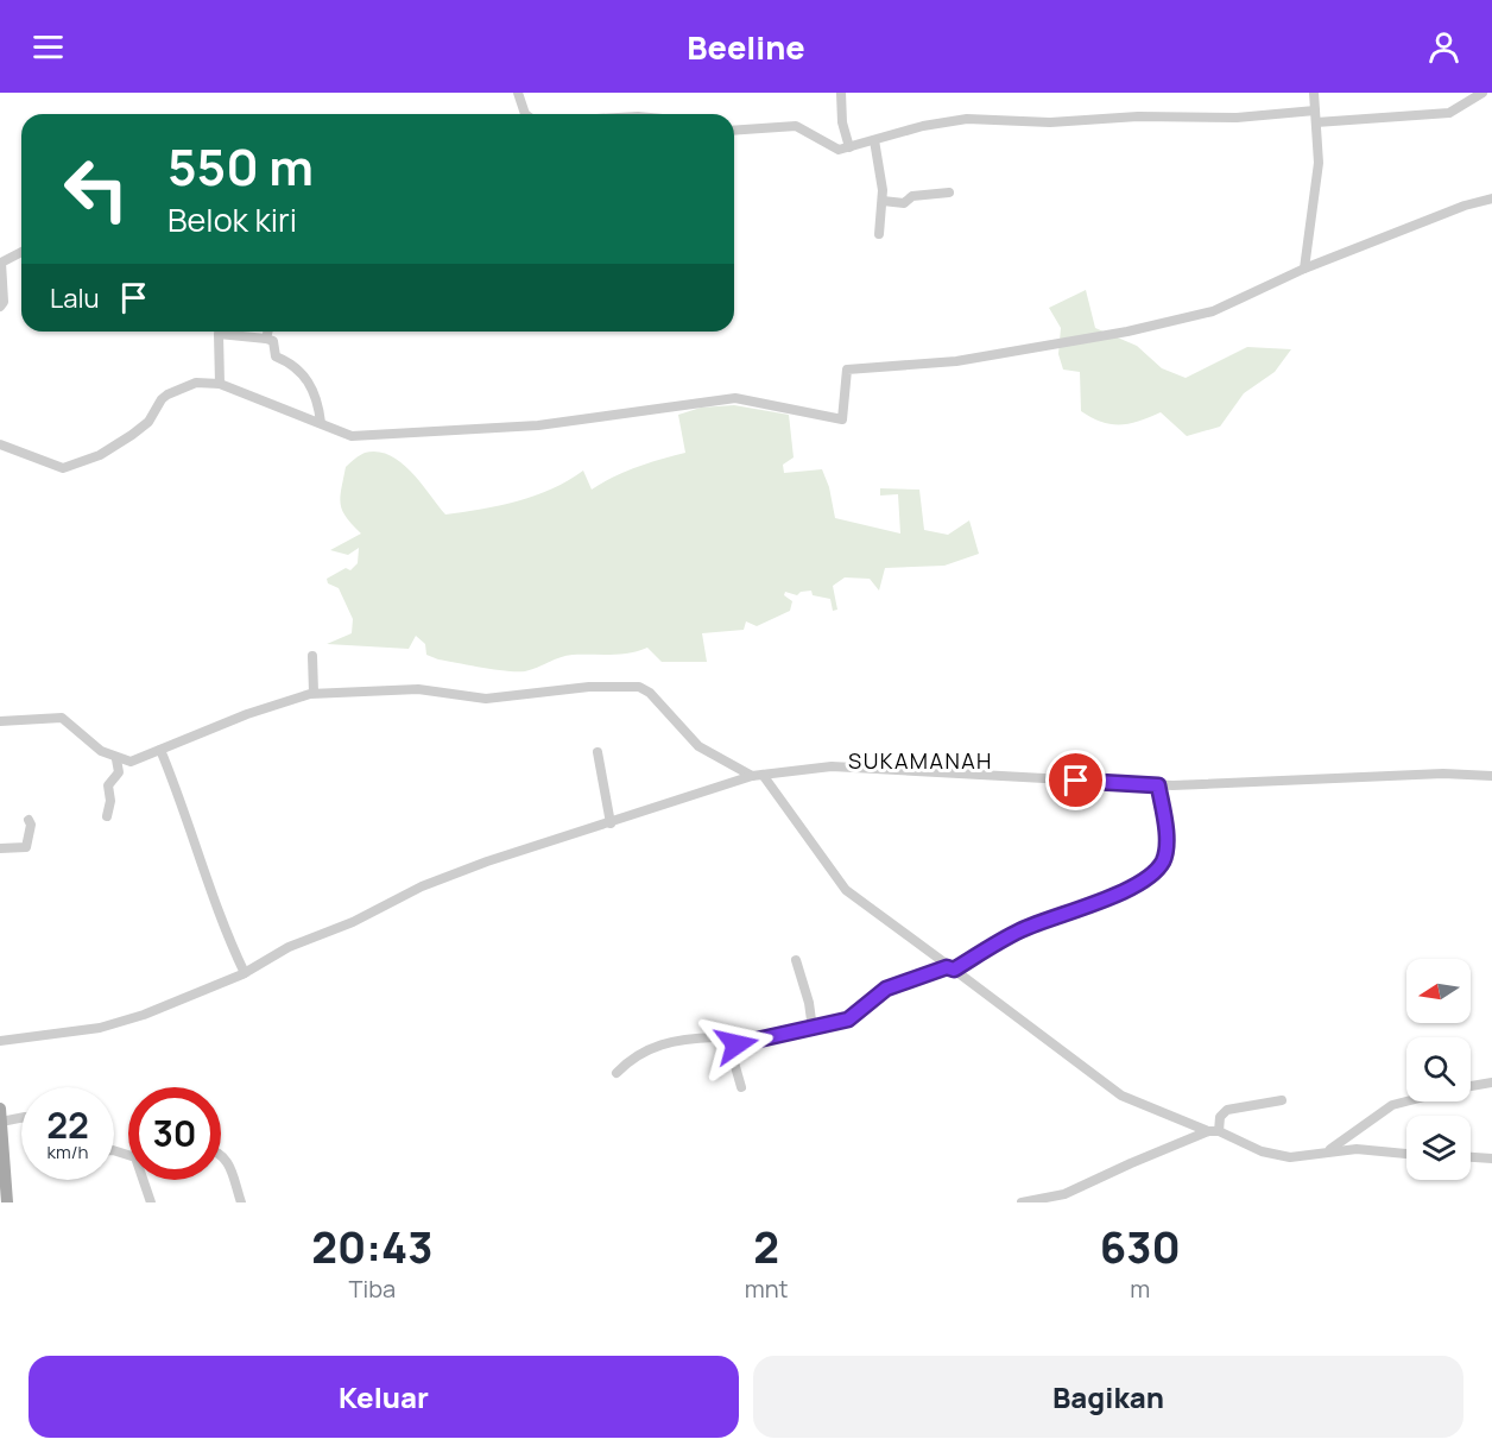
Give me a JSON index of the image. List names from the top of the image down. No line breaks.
{"districts":["SUKAMANAH"],"north":"left","page":{"header":"Beeline","turn":["550 m","Belok kiri"],"then":"Lalu","speed":"22 km/h","limit":"30","eta":["20:43","Tiba","2","mnt","630","m"],"buttons":["Keluar","Bagikan"]}}
